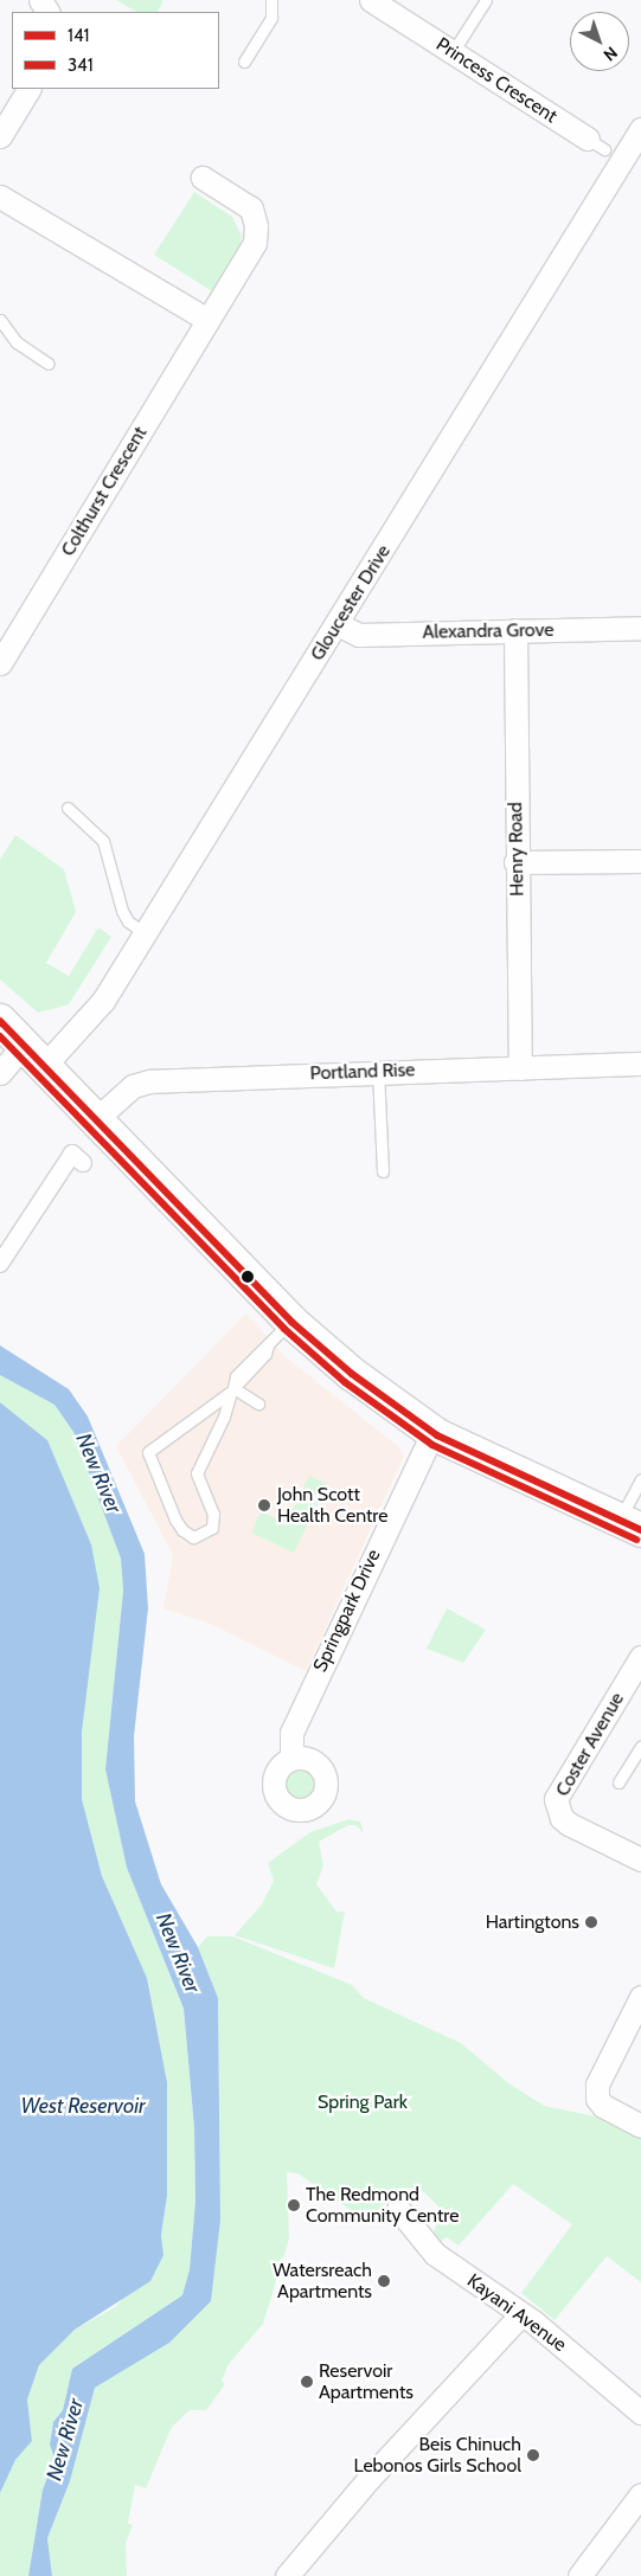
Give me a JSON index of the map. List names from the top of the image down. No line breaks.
{"streets":{"street":["Princess Crescent","Colthurst Crescent","Gloucester Drive","Alexandra Grove","Henry Road","Portland Rise","Springpark Drive","Coster Avenue","Kayani Avenue"]},"crossings":[["Princess Crescent","Gloucester Drive"],["Gloucester Drive","Alexandra Grove"],["Alexandra Grove","Henry Road"],["Henry Road","Portland Rise"]],"water":["New River","West Reservoir"],"parks":["Spring Park"],"places":["John Scott Health Centre","Hartingtons","The Redmond Community Centre","Watersreach Apartments","Reservoir Apartments","Beis Chinuch Lebonos Girls School"],"lines":["transit line 141","transit line 341"],"legend":["141","341"],"north":"bottom right"}
